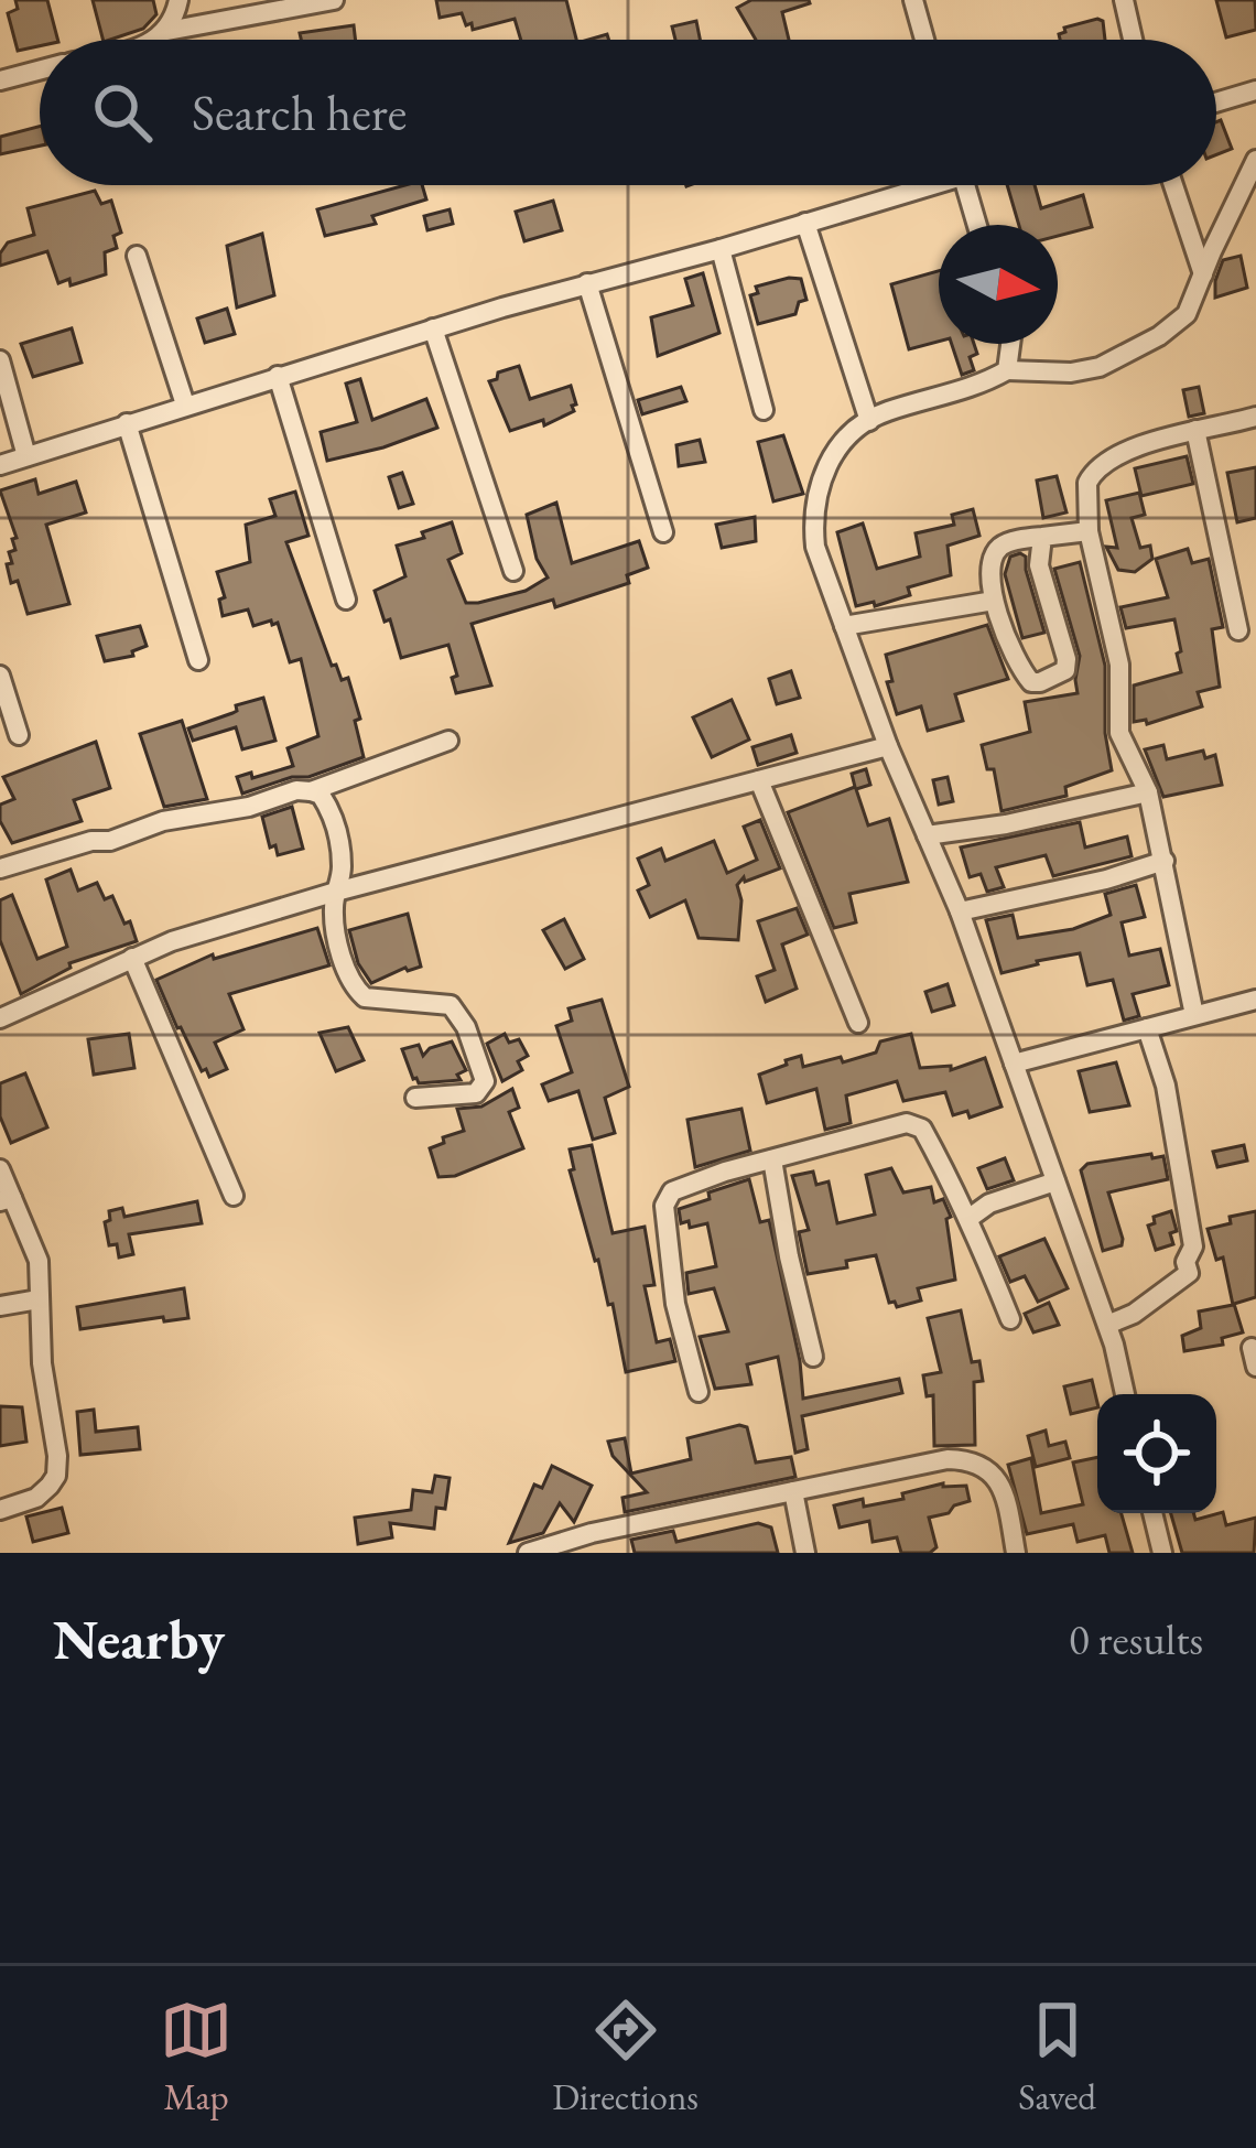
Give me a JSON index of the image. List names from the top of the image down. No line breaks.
{"north":"right","page":{"search":"Search here","heading":["Nearby","0 results"],"nav":["Map","Directions","Saved"]}}
